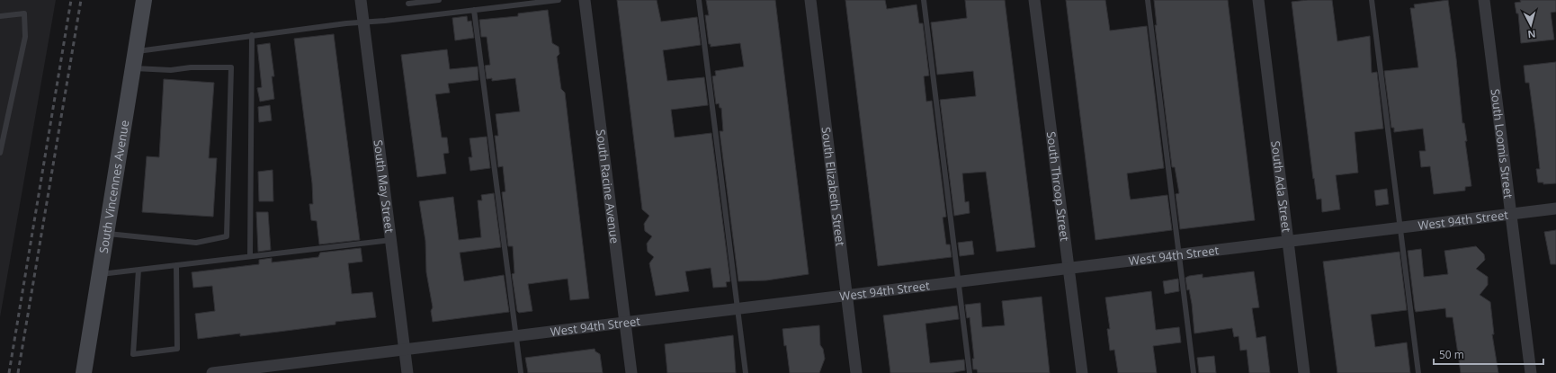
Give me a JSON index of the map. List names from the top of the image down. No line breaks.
{"streets":{"main road":["South Vincennes Avenue"],"street":["South Loomis Street","South Throop Street","South May Street","South Racine Avenue","South Elizabeth Street","South Ada Street","West 94th Street"]},"crossings":[["South Loomis Street","West 94th Street"],["South Throop Street","West 94th Street"],["South May Street","West 94th Street"],["South Racine Avenue","West 94th Street"],["South Elizabeth Street","West 94th Street"],["South Ada Street","West 94th Street"]],"scale_bar":"50 m","north":"bottom"}
